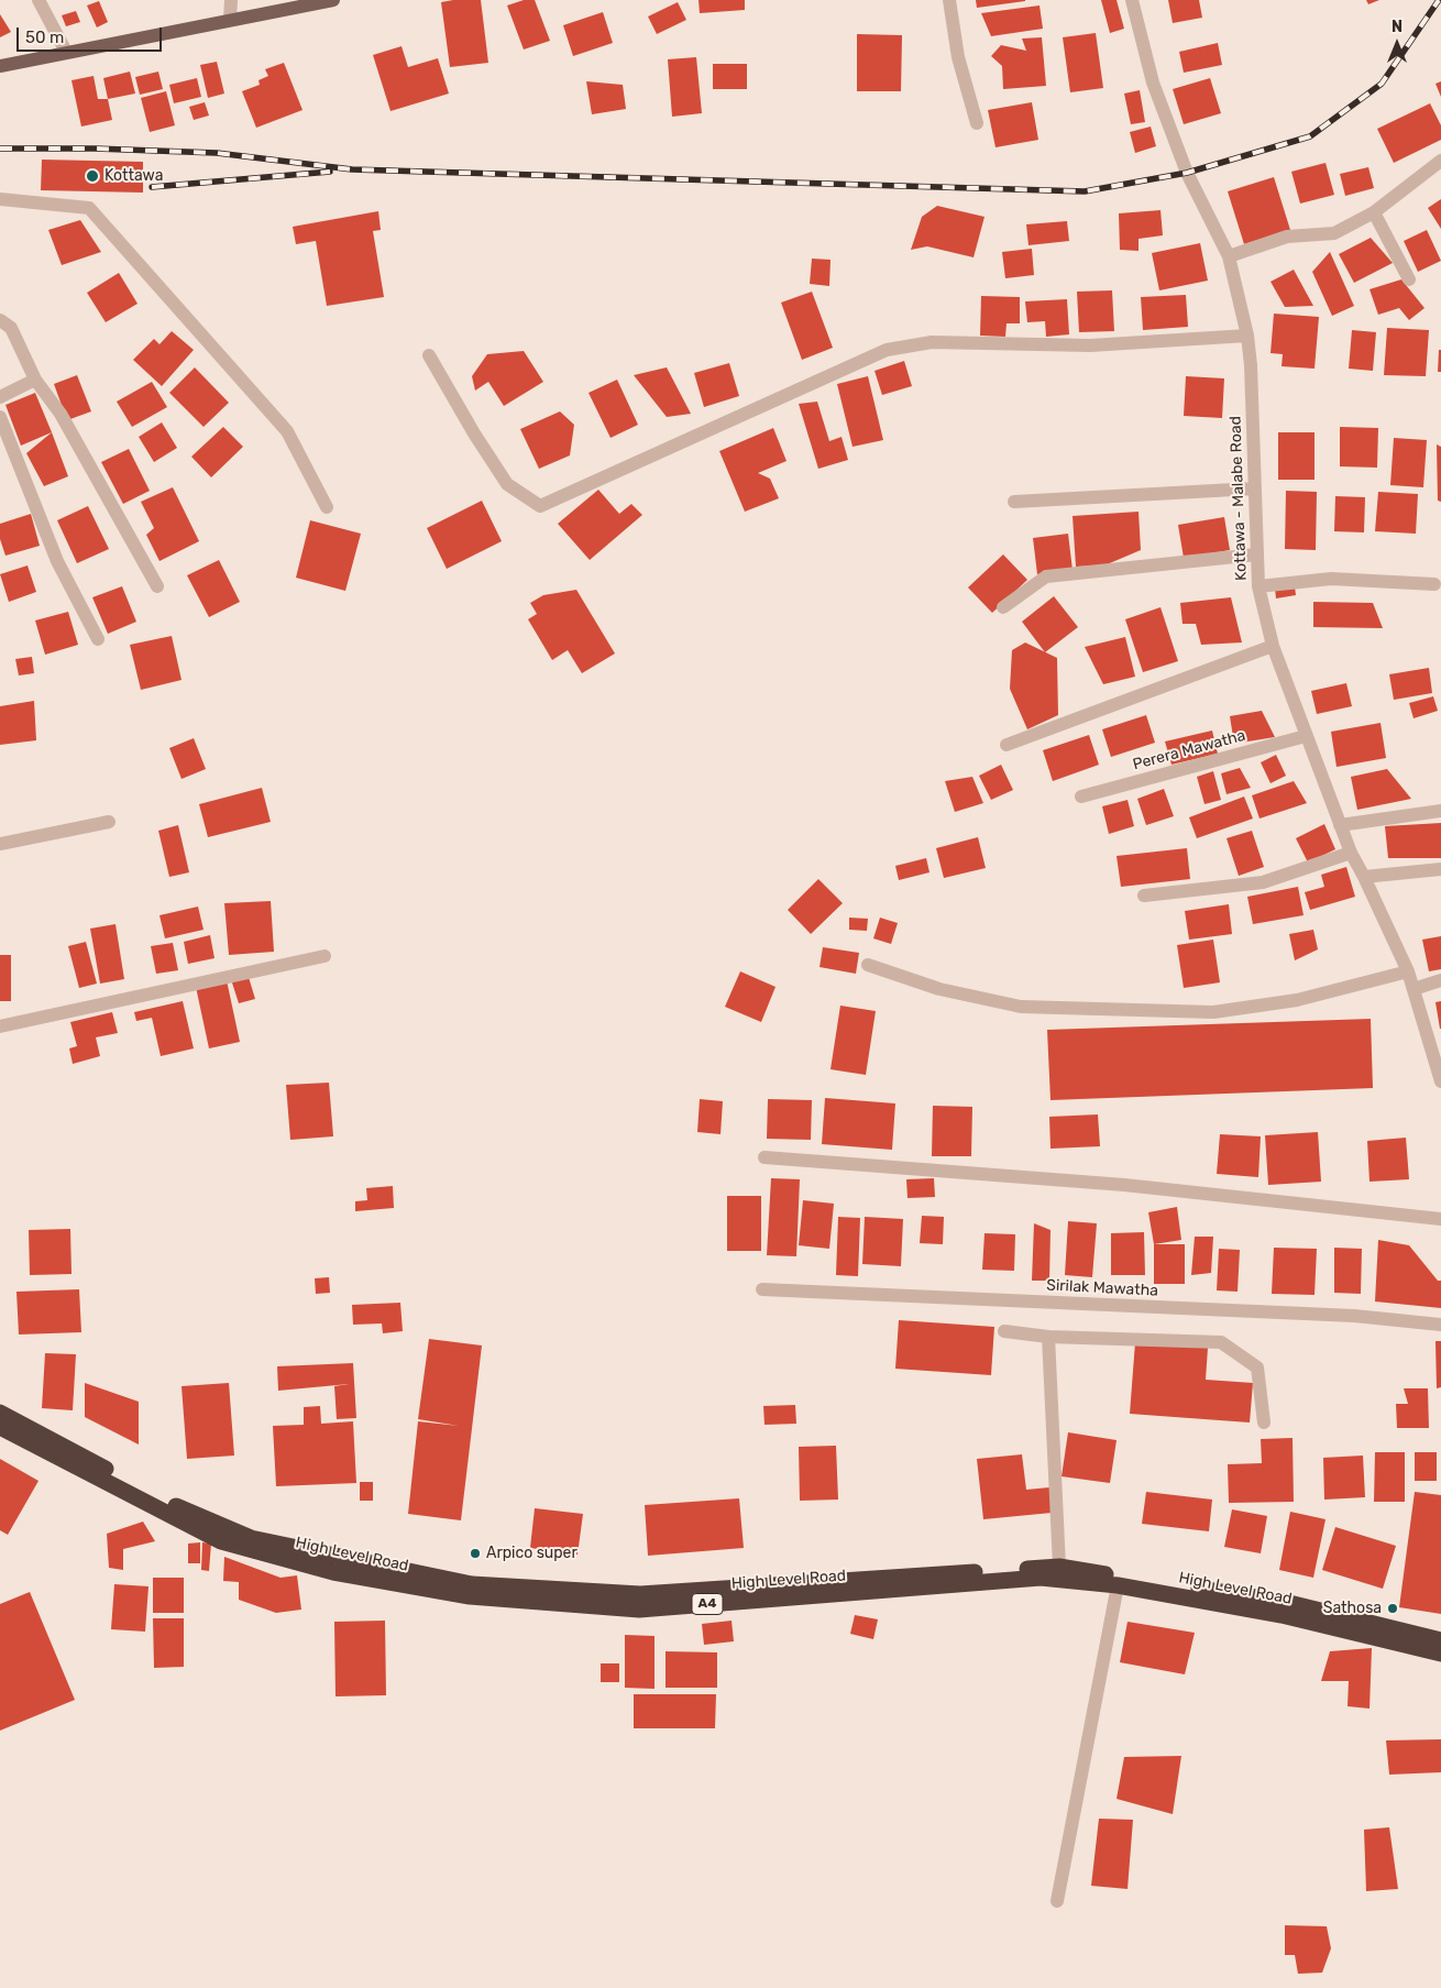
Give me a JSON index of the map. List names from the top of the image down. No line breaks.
{"streets":{"highway":["High Level Road","A4"],"street":["Kottawa - Malabe Road","Perera Mawatha","Sirilak Mawatha"]},"crossings":[["Kottawa - Malabe Road","Perera Mawatha"]],"places":["Kottawa","Arpico super","Sathosa"],"scale_bar":"50 m","north":"top"}
